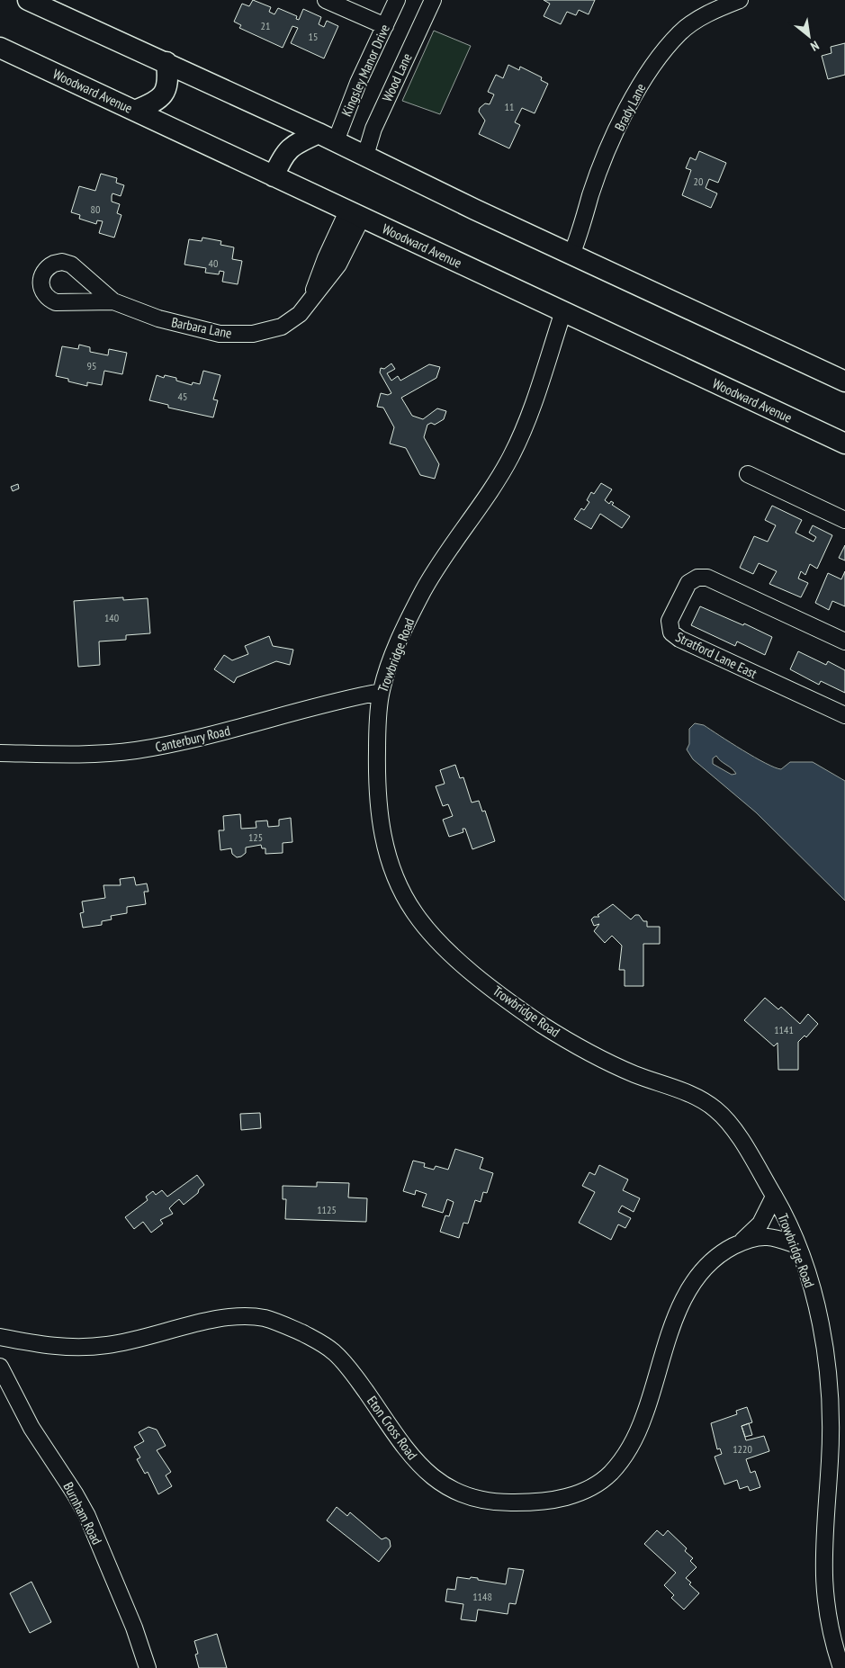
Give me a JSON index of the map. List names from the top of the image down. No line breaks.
{"streets":{"main road":["Woodward Avenue"],"street":["Kingsley Manor Drive","Wood Lane","Brady Lane","Barbara Lane","Trowbridge Road","Stratford Lane East","Canterbury Road","Eton Cross Road","Burnham Road"]},"crossings":[["Woodward Avenue","Barbara Lane"],["Woodward Avenue","Trowbridge Road"],["Trowbridge Road","Canterbury Road"],["Trowbridge Road","Eton Cross Road"]],"house_numbers":["21","15","11","20","80","40","95","45","140","125","1141","1125","1220","1148"],"north":"bottom right"}
